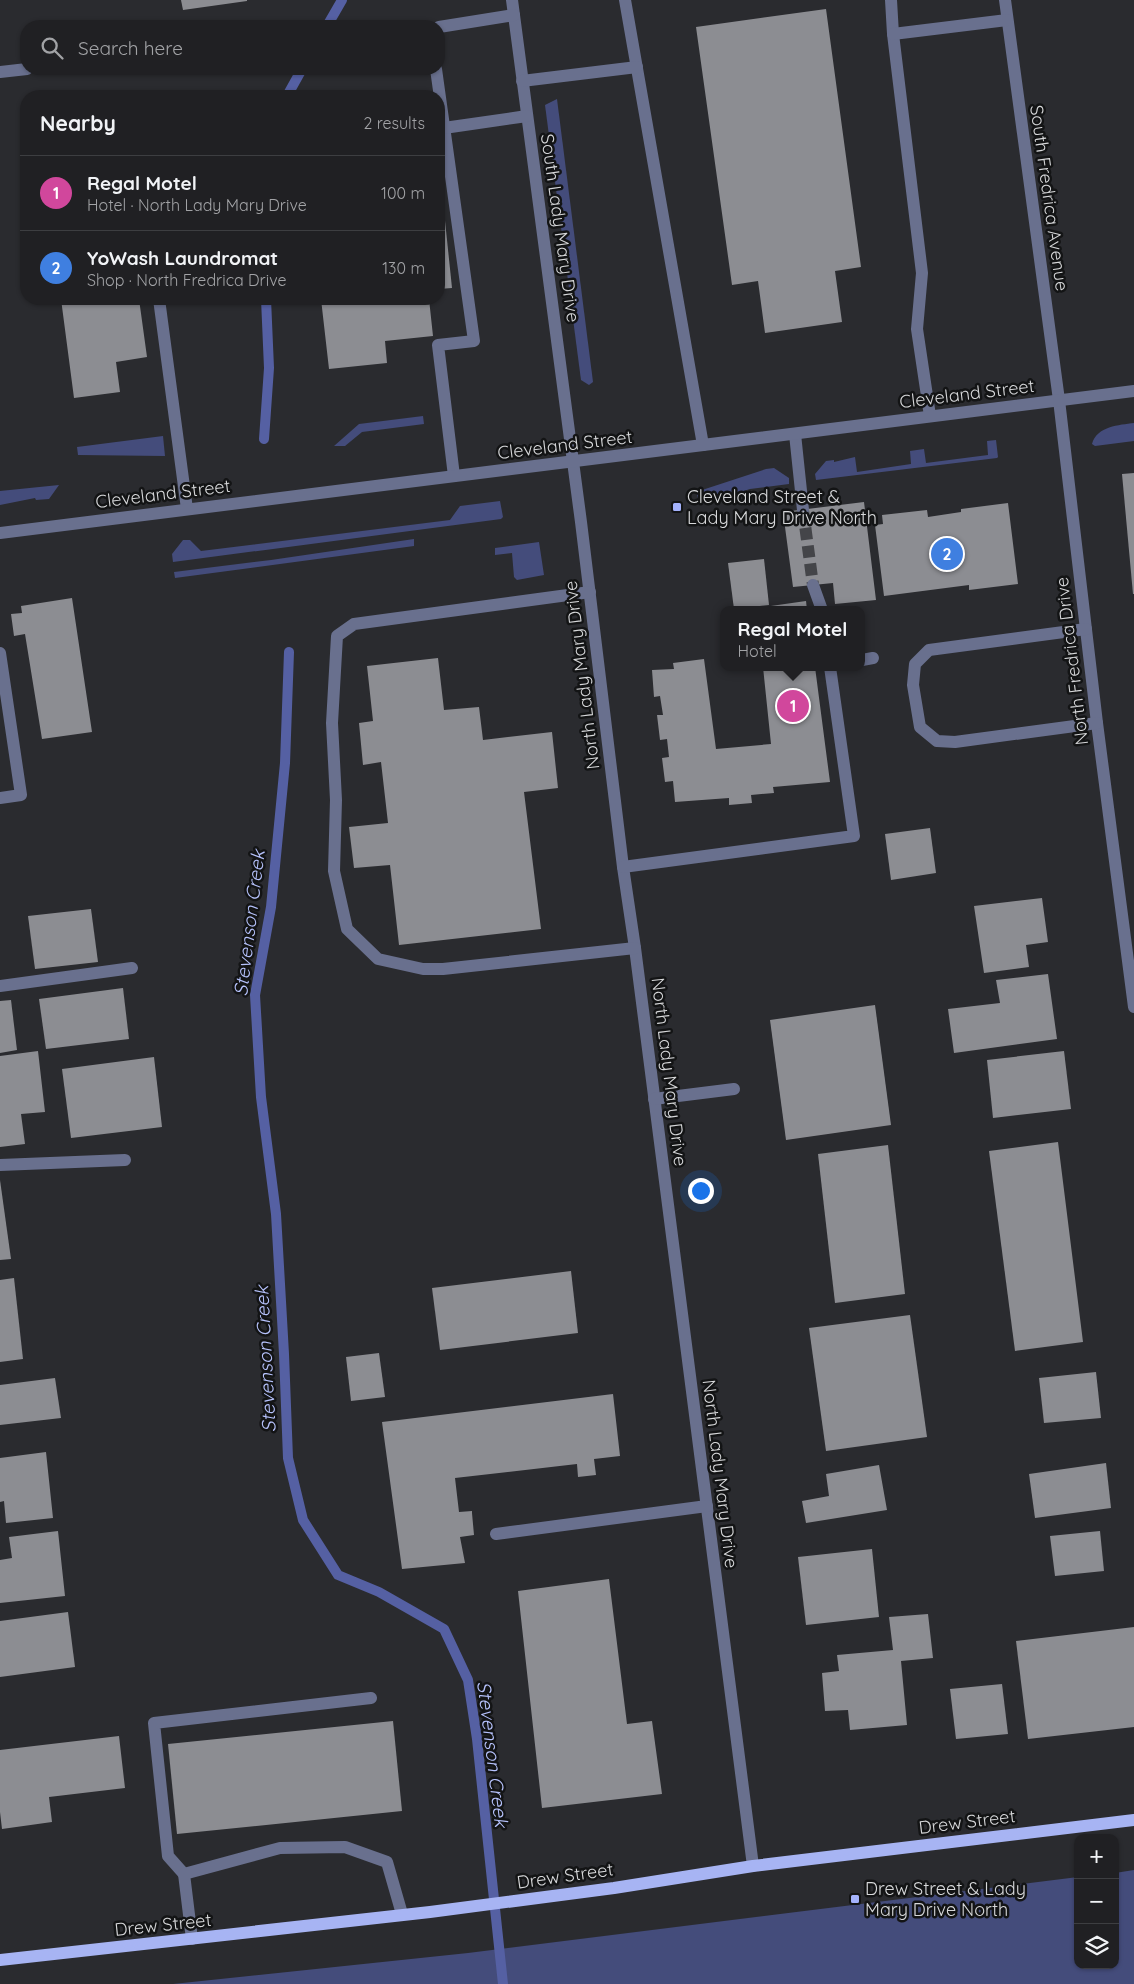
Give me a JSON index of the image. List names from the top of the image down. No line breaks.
{"streets":{"main road":["Drew Street"],"street":["South Fredrica Avenue","South Lady Mary Drive","Cleveland Street","North Fredrica Drive","North Lady Mary Drive"]},"crossings":[["South Fredrica Avenue","Cleveland Street"],["South Fredrica Avenue","North Fredrica Drive"],["South Lady Mary Drive","Cleveland Street"],["South Lady Mary Drive","North Lady Mary Drive"],["Cleveland Street","North Fredrica Drive"],["Cleveland Street","North Lady Mary Drive"],["North Lady Mary Drive","Drew Street"]],"water":["Stevenson Creek"],"places":{"transit":["Cleveland Street & Lady Mary Drive North","Drew Street & Lady Mary Drive North"]},"page":{"search":"Search here","heading":["Nearby","2 results"],"list":[{"mark":"1","name":"Regal Motel","note":"Hotel · North Lady Mary Drive","value":"100 m"},{"mark":"2","name":"YoWash Laundromat","note":"Shop · North Fredrica Drive","value":"130 m"}],"pins":["2","1"],"popup":["Regal Motel","Hotel"],"map_buttons":["+","−"]}}
